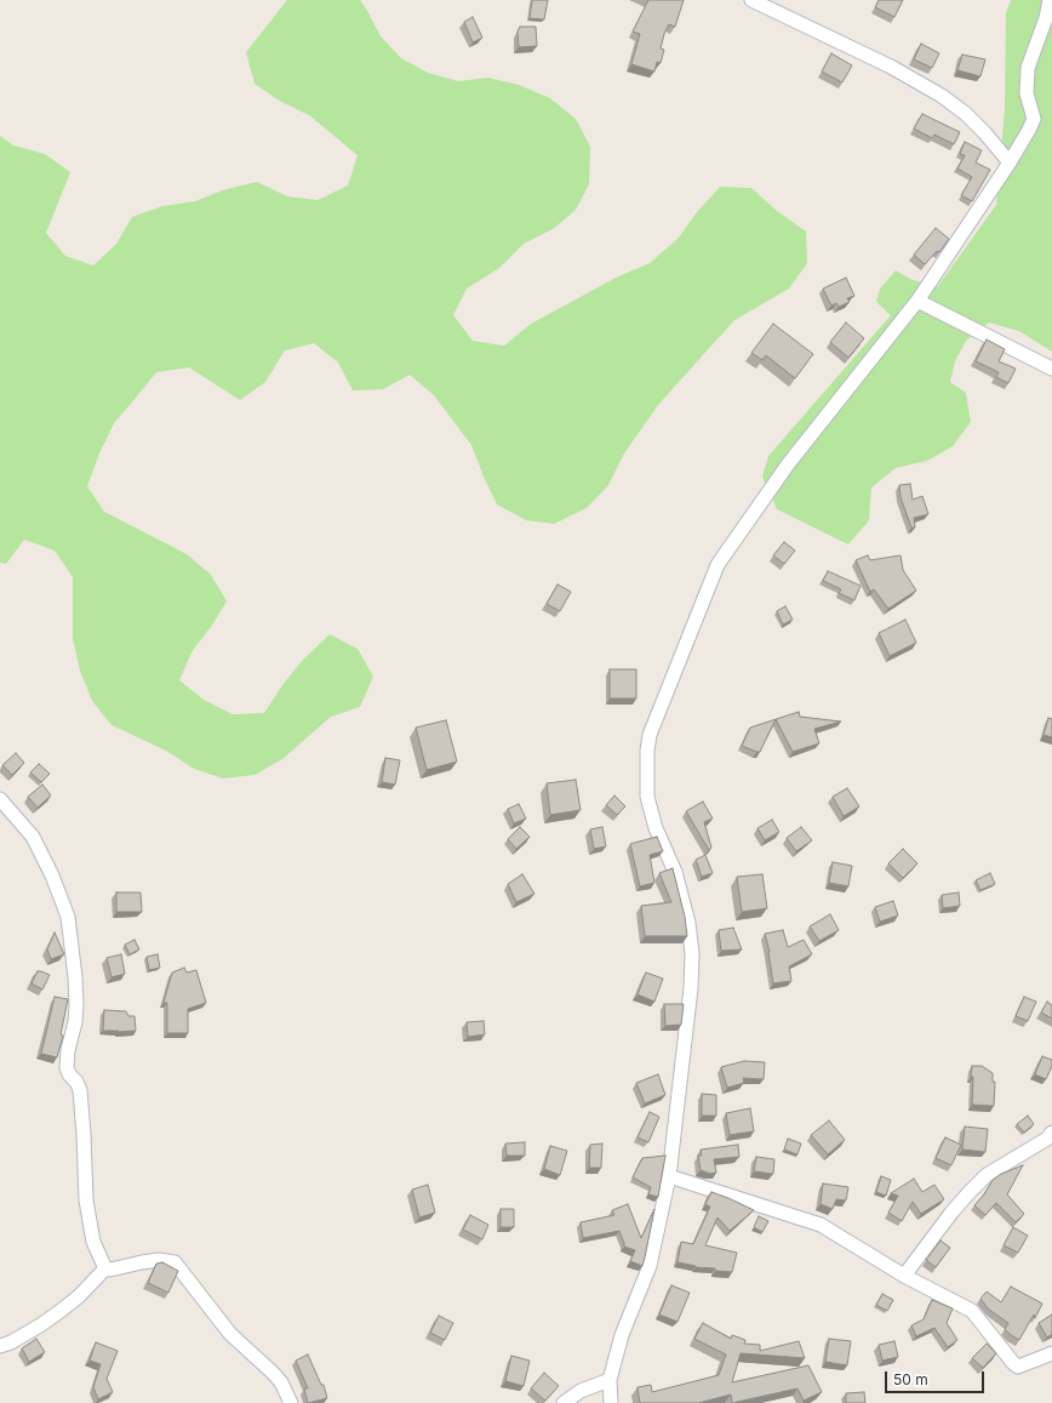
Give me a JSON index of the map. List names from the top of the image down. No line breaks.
{"scale_bar":"50 m"}
